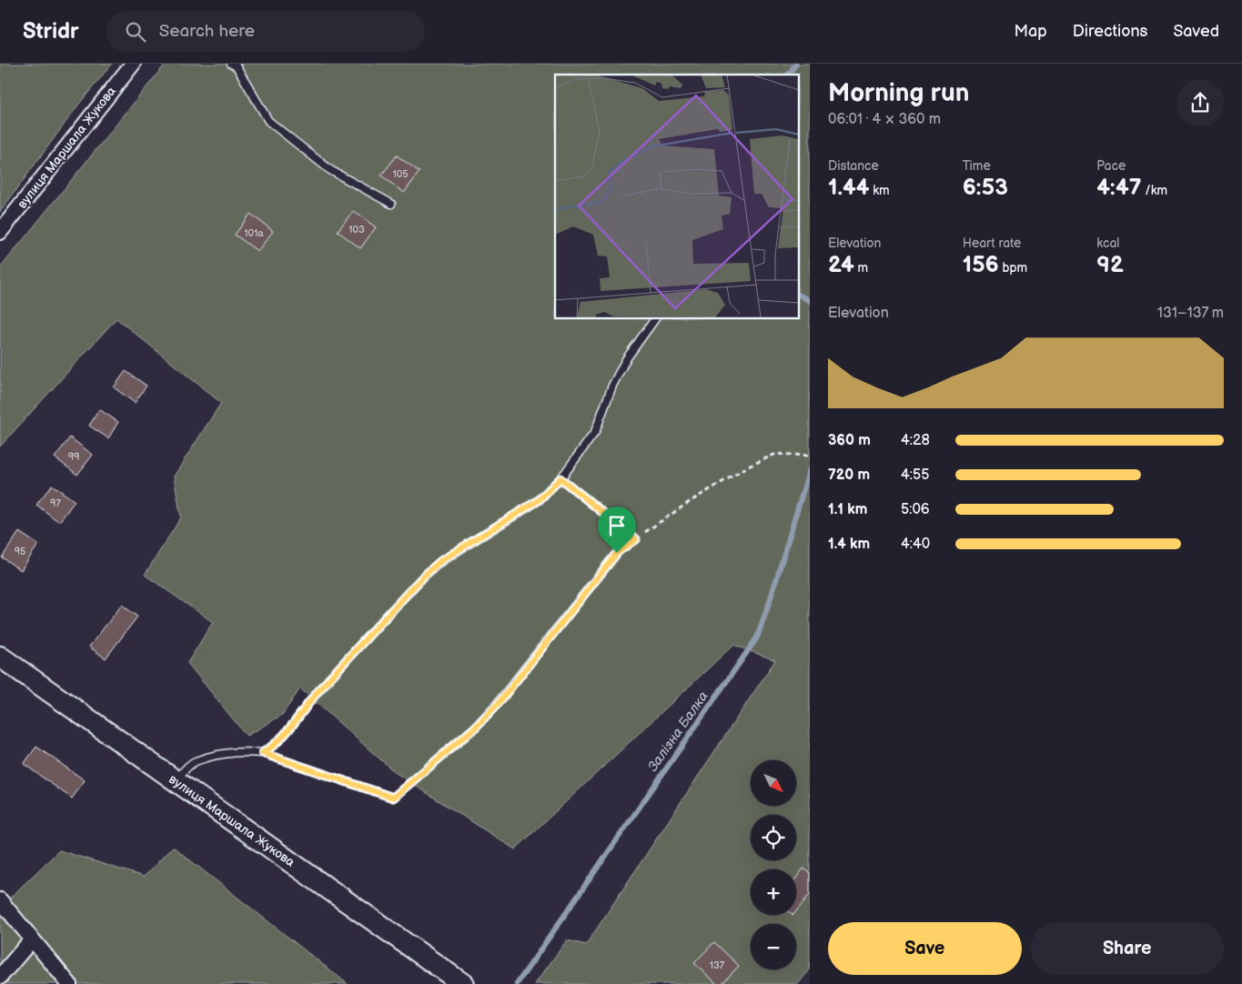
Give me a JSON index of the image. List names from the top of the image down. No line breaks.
{"streets":{"main road":["вулиця Маршала Жукова"]},"water":["Залізна Балка"],"house_numbers":["105","103","101а","99","97","95","137"],"north":"bottom right","page":{"header":"Stridr","search":"Search here","nav":["Map","Directions","Saved"],"heading":["Morning run","06:01 · 4 × 360 m"],"stats":[["Distance","1.44 km"],["Time","6:53"],["Pace","4:47 /km"],["Elevation","24 m"],["Heart rate","156 bpm"],["kcal","92"]],"chart":["Elevation","131–137 m"],"list":[{"name":"360 m","note":"4:28"},{"name":"720 m","note":"4:55"},{"name":"1.1 km","note":"5:06"},{"name":"1.4 km","note":"4:40"}],"map_buttons":["+","−"],"buttons":["Save","Share"]}}
